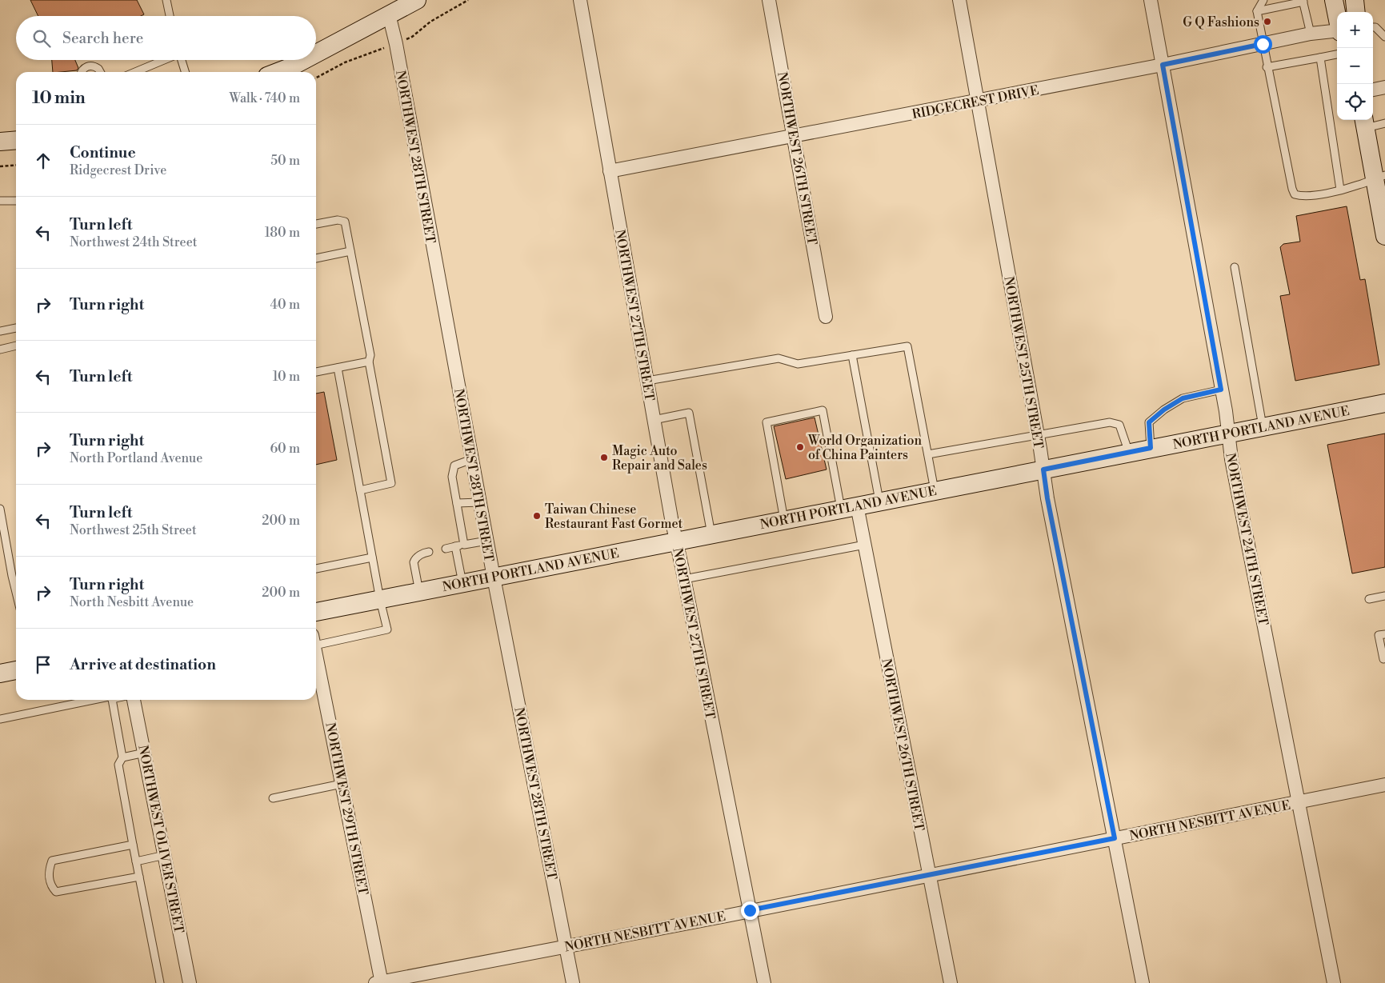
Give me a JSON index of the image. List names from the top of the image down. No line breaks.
{"streets":{"main road":["NORTH PORTLAND AVENUE"],"street":["RIDGECREST DRIVE","NORTHWEST 28TH STREET","NORTHWEST 26TH STREET","NORTHWEST 27TH STREET","NORTHWEST 25TH STREET","NORTHWEST 24TH STREET","NORTHWEST 29TH STREET","NORTH NESBITT AVENUE","NORTHWEST OLIVER STREET"]},"crossings":[["RIDGECREST DRIVE","NORTHWEST 26TH STREET"],["RIDGECREST DRIVE","NORTHWEST 27TH STREET"],["RIDGECREST DRIVE","NORTHWEST 25TH STREET"],["RIDGECREST DRIVE","NORTHWEST 24TH STREET"],["NORTHWEST 28TH STREET","NORTH PORTLAND AVENUE"],["NORTHWEST 28TH STREET","NORTH NESBITT AVENUE"],["NORTHWEST 26TH STREET","NORTH PORTLAND AVENUE"],["NORTHWEST 26TH STREET","NORTH NESBITT AVENUE"],["NORTHWEST 27TH STREET","NORTH PORTLAND AVENUE"],["NORTHWEST 27TH STREET","NORTH NESBITT AVENUE"],["NORTHWEST 25TH STREET","NORTH PORTLAND AVENUE"],["NORTHWEST 25TH STREET","NORTH NESBITT AVENUE"],["NORTH PORTLAND AVENUE","NORTHWEST 24TH STREET"],["NORTHWEST 24TH STREET","NORTH NESBITT AVENUE"],["NORTHWEST 29TH STREET","NORTH NESBITT AVENUE"]],"places":["G Q Fashions","World Organization of China Painters","Magic Auto Repair and Sales","Taiwan Chinese Restaurant Fast Gormet"],"page":{"map_buttons":["+","−"],"search":"Search here","heading":["10 min","Walk · 740 m"],"list":[["Continue","Ridgecrest Drive","50 m"],["Turn left","Northwest 24th Street","180 m"],["Turn right","40 m"],["Turn left","10 m"],["Turn right","North Portland Avenue","60 m"],["Turn left","Northwest 25th Street","200 m"],["Turn right","North Nesbitt Avenue","200 m"],"Arrive at destination"]}}
